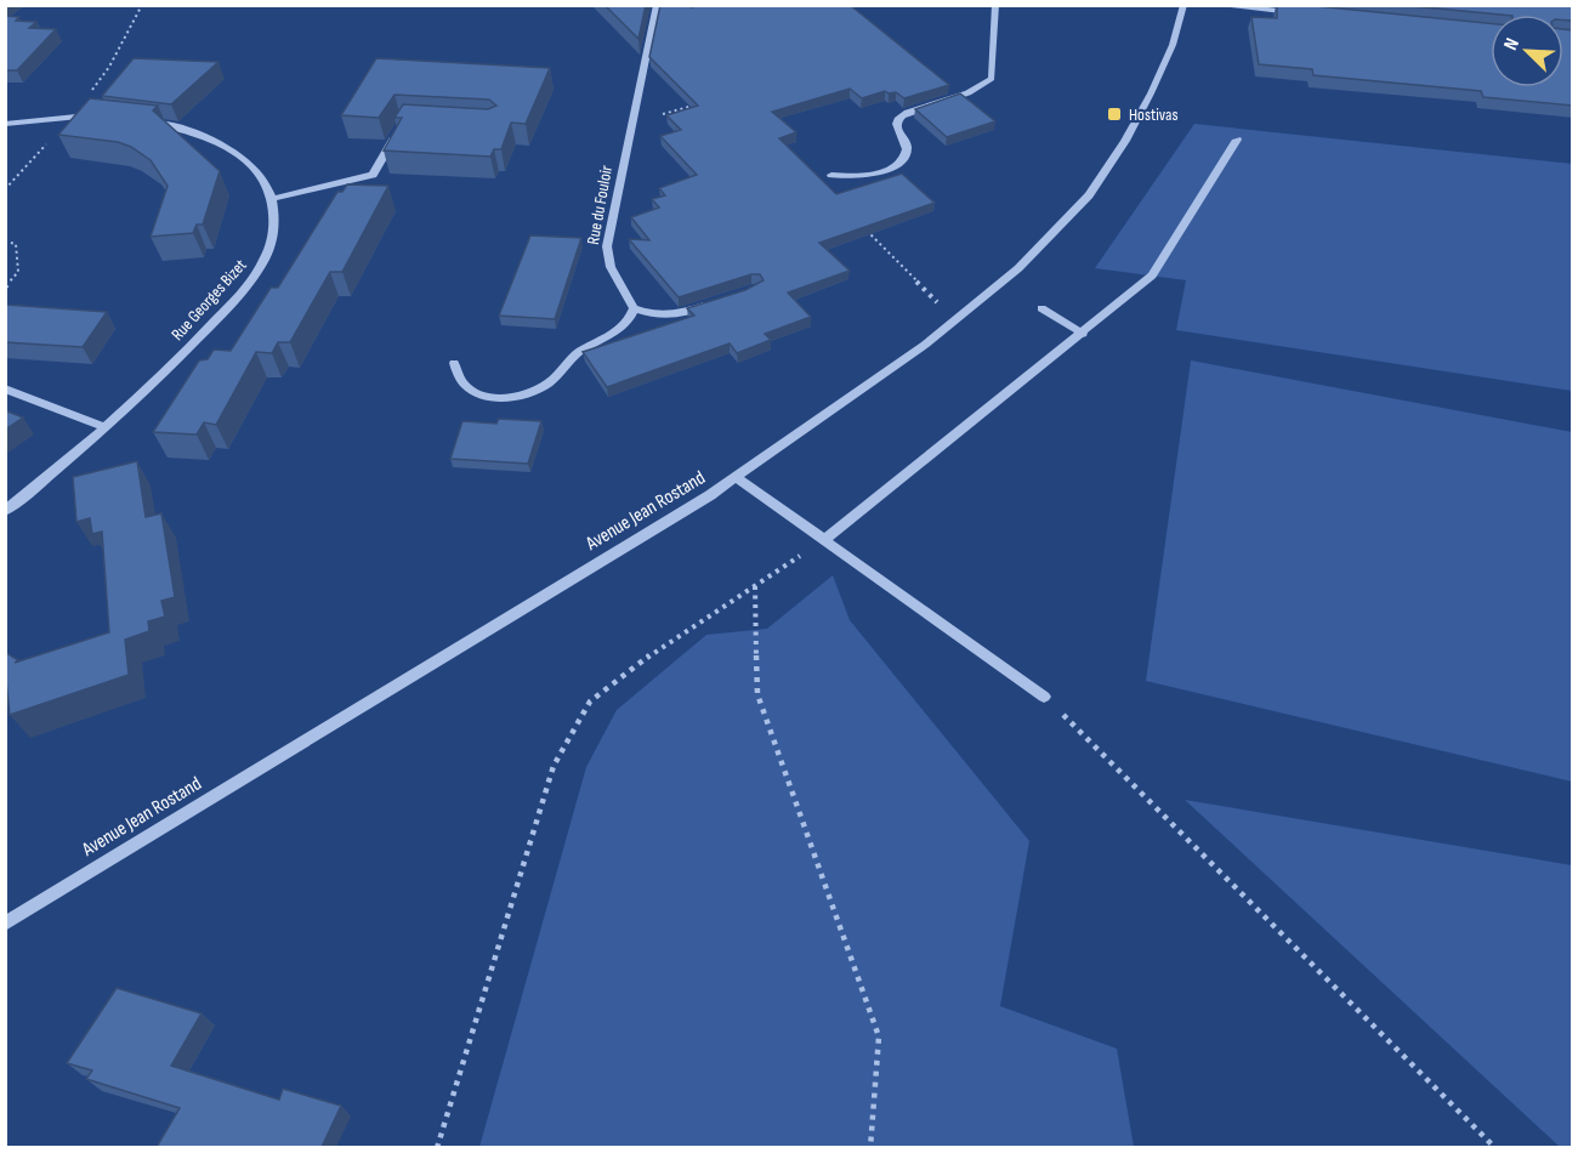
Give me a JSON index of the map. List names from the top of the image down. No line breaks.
{"streets":{"street":["Rue du Fouloir","Rue Georges Bizet","Avenue Jean Rostand"]},"places":{"transit":["Hostivas"]},"north":"top left"}
